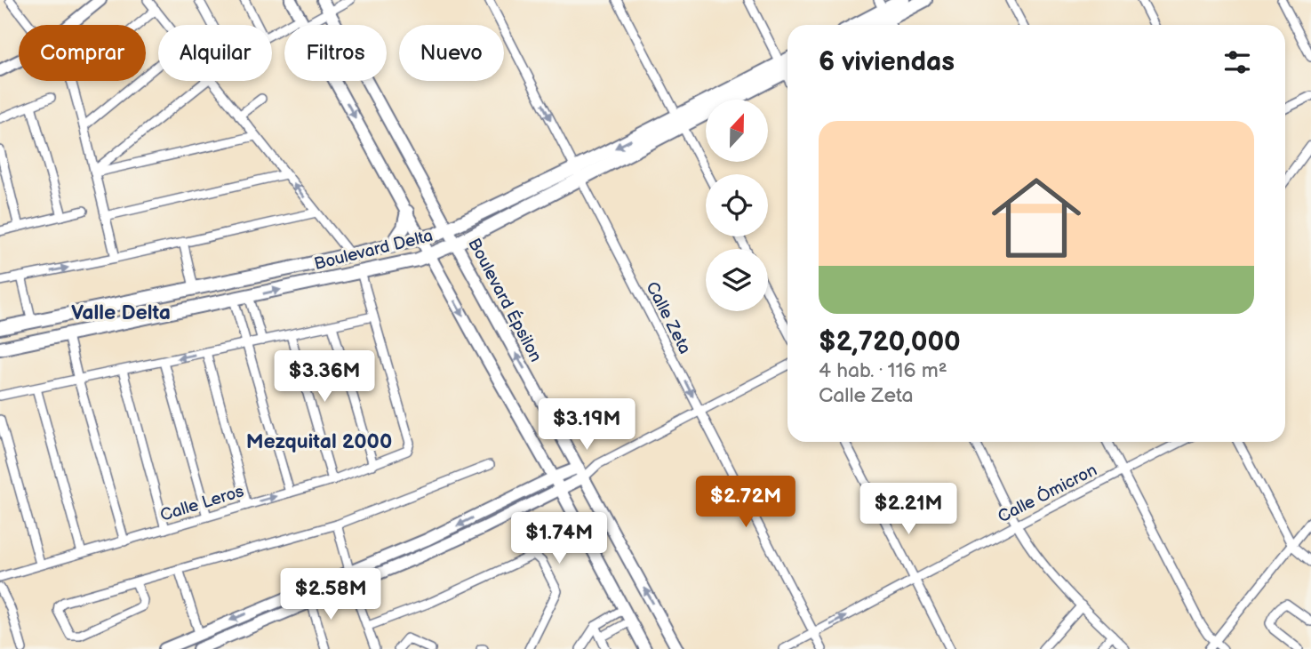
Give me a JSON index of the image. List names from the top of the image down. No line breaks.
{"streets":{"main road":["Boulevard Delta"],"street":["Boulevard Épsilon","Calle Zeta","Calle Ómicron","Calle Leros"]},"crossings":[["Boulevard Delta","Boulevard Épsilon"],["Boulevard Delta","Calle Zeta"],["Calle Zeta","Calle Ómicron"]],"one_way":["Calle Zeta"],"districts":["Valle Delta","Mezquital 2000"],"north":"top","page":{"chip":["Comprar","Alquilar","Filtros","Nuevo"],"heading":"6 viviendas","list":[{"name":"$2,720,000","note":"4 hab. · 116 m² · Calle Zeta"}],"price":["$3.36M","$3.19M","$2.72M","$2.21M","$1.74M","$2.58M"]}}
